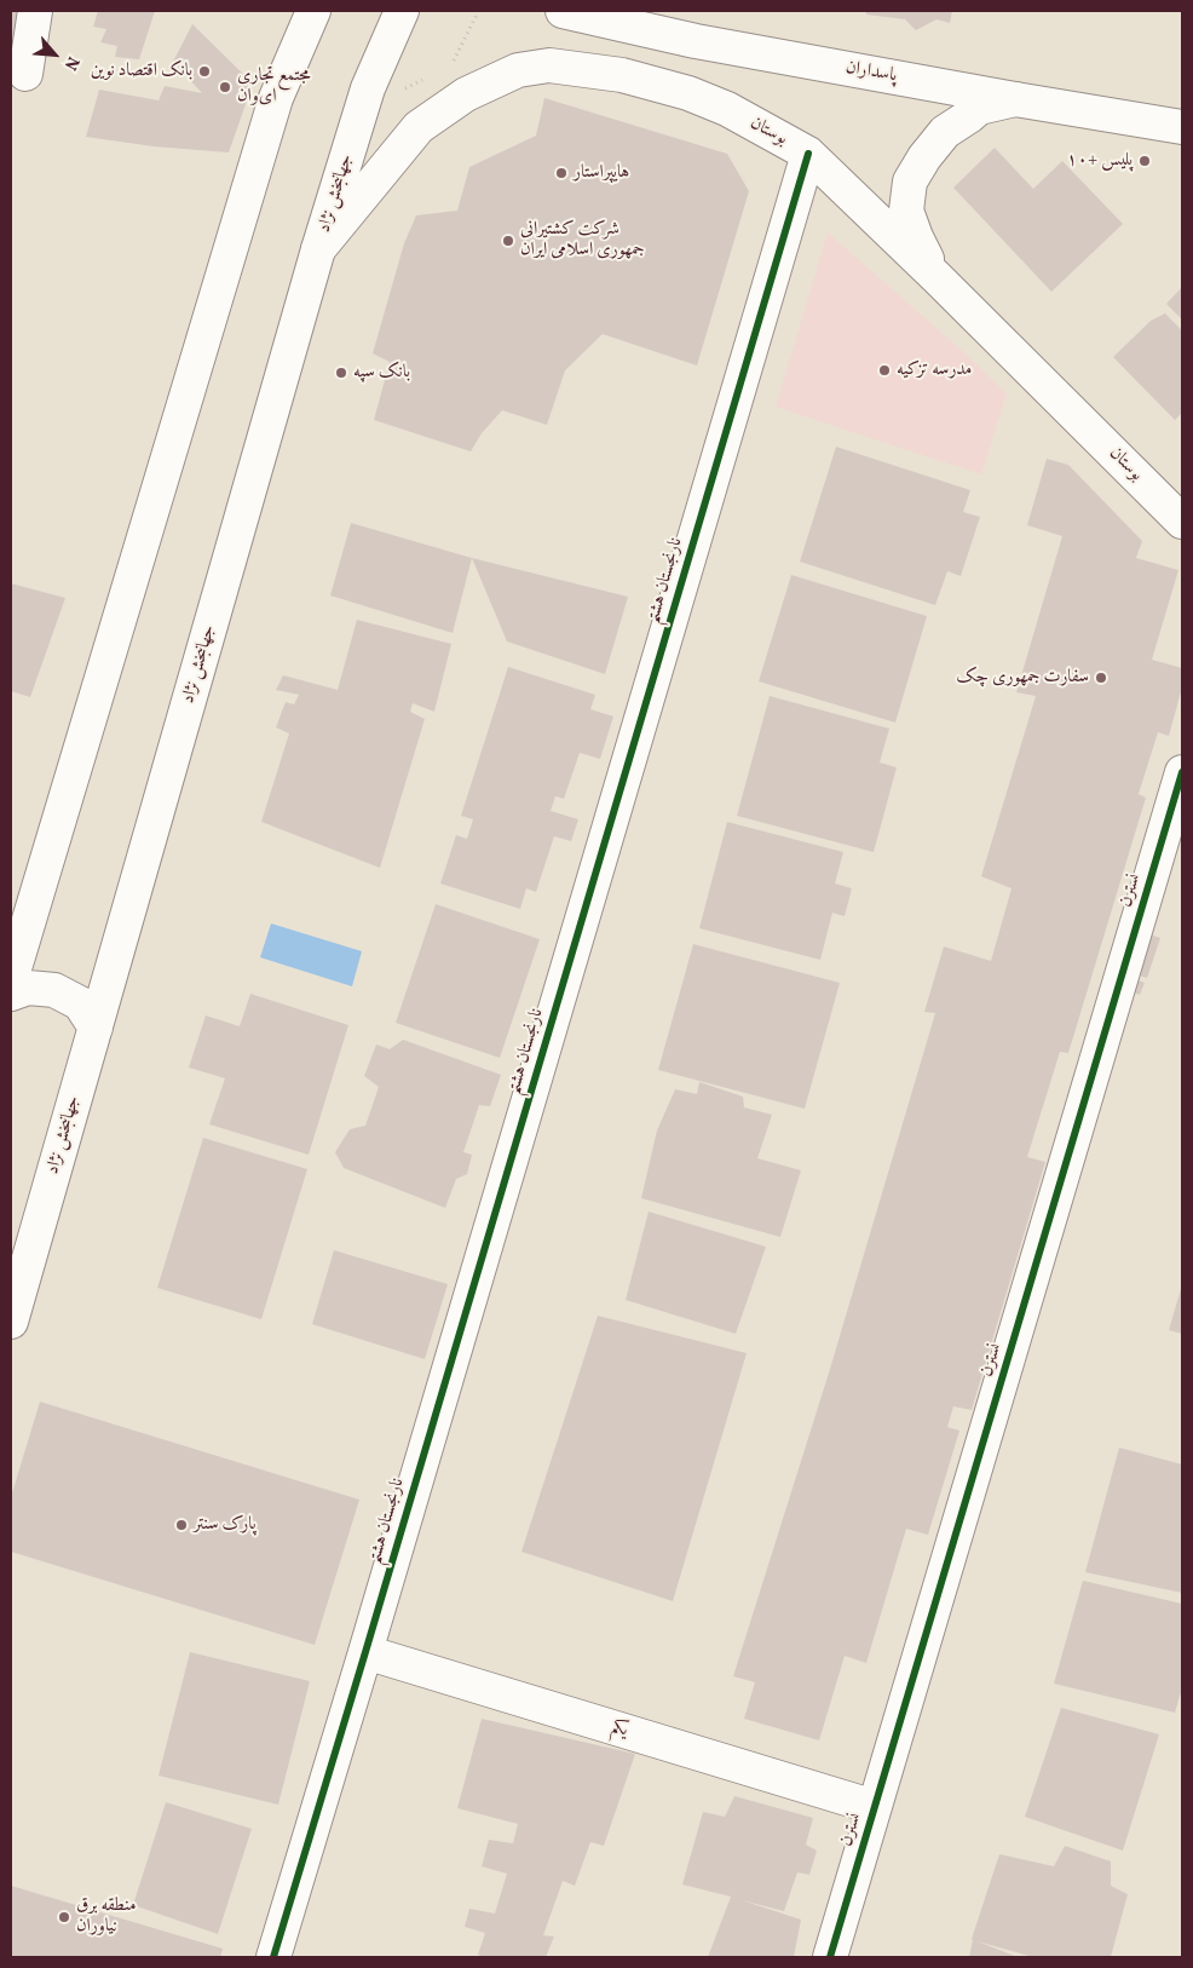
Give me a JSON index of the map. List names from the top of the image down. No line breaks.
{"streets":{"street":["پاسداران","بوستان","جهانبخش نژاد","نارنجستان هشتم","نسترن","یکم"]},"crossings":[["بوستان","جهانبخش نژاد"],["بوستان","نارنجستان هشتم"],["نارنجستان هشتم","یکم"],["نسترن","یکم"]],"places":["بانک اقتصاد نوین","مجتمع تجاری ای‌وان","پلیس +١٠","هایپراستار","شرکت کشتیرانی جمهوری اسلامی ایران","مدرسه تزکیه","بانک سپه","سفارت جمهوری چک","پارک سنتر","منطقه برق نیاوران"],"north":"bottom right"}
